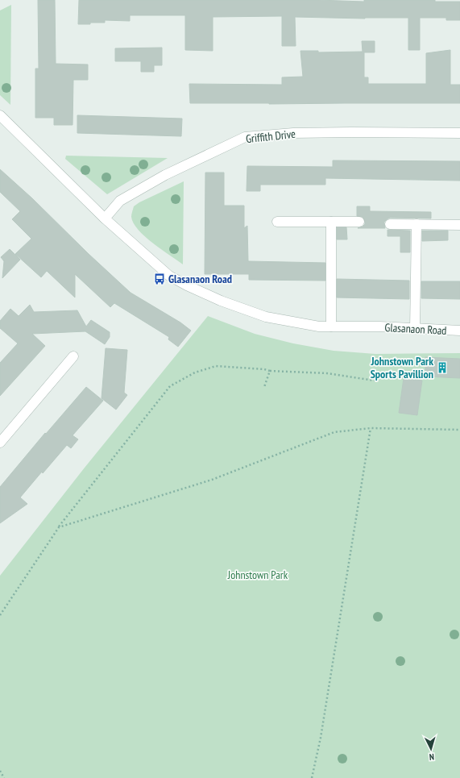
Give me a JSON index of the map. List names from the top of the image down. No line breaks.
{"streets":{"street":["Griffith Drive","Glasanaon Road"]},"crossings":[["Griffith Drive","Glasanaon Road"]],"parks":["Johnstown Park"],"places":{"bus stop":["Glasanaon Road"],"building":["Johnstown Park Sports Pavillion"]},"north":"bottom"}
